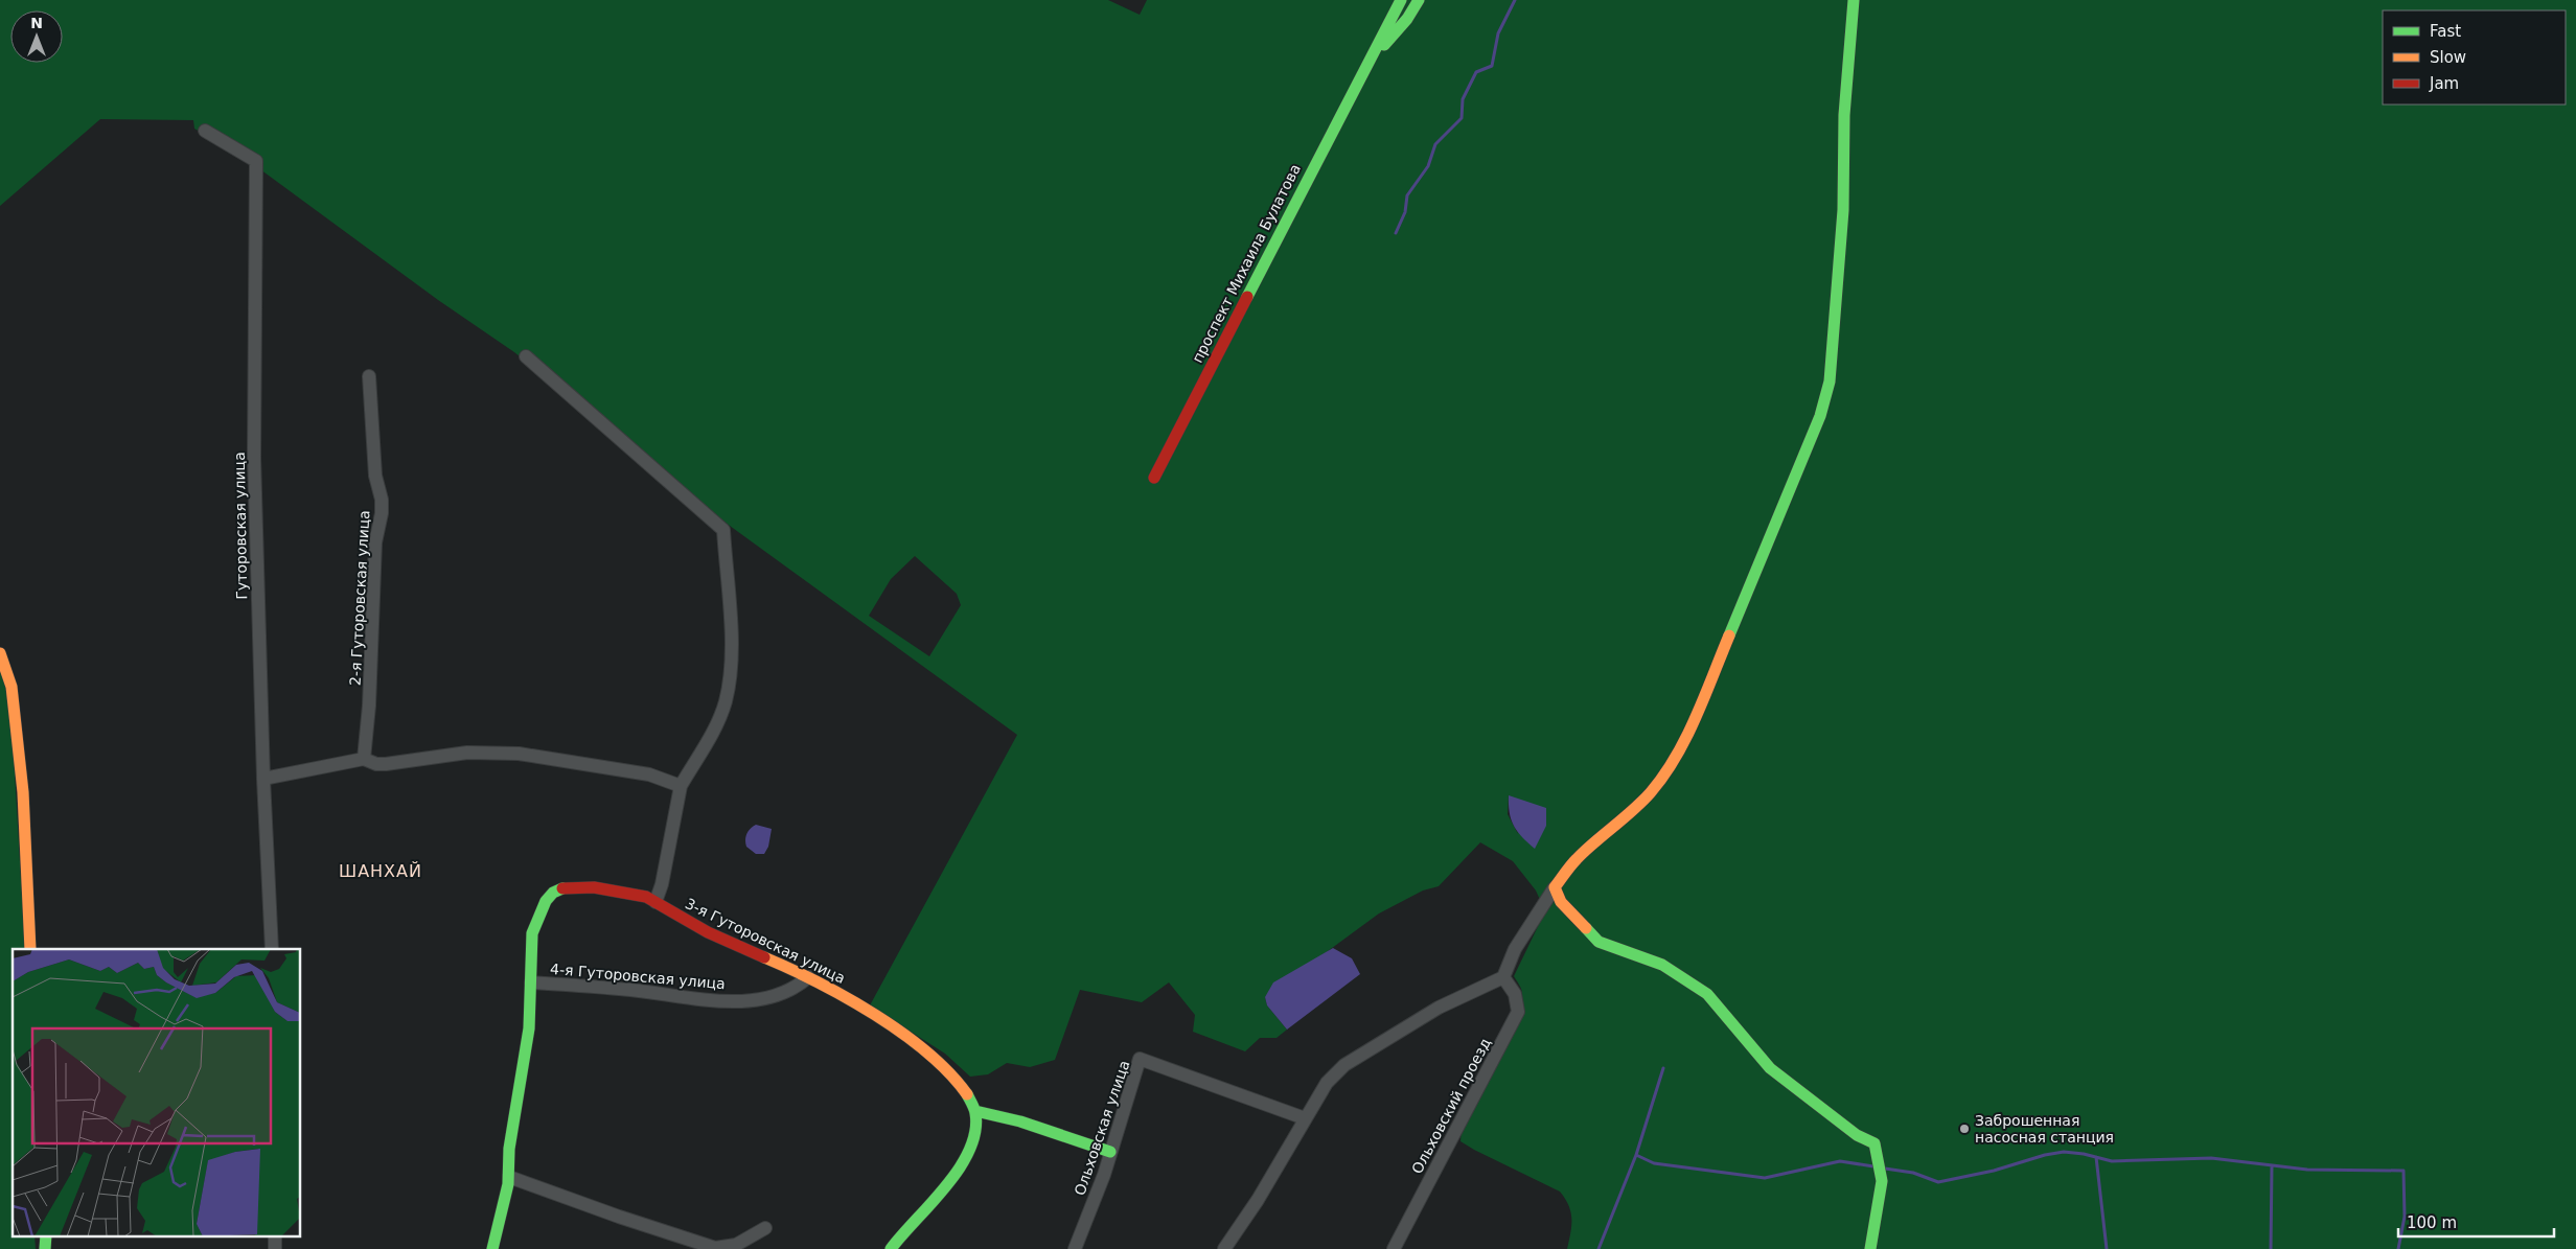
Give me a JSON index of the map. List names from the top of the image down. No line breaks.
{"streets":{"street":["проспект Михаила Булатова","Гуторовская улица","2-я Гуторовская улица","3-я Гуторовская улица","4-я Гуторовская улица","Ольховский проезд","Ольховская улица"]},"crossings":[["3-я Гуторовская улица","4-я Гуторовская улица"]],"districts":["ШАНХАЙ"],"places":["Заброшенная насосная станция"],"legend":["Fast","Slow","Jam"],"scale_bar":"100 m","north":"top"}
